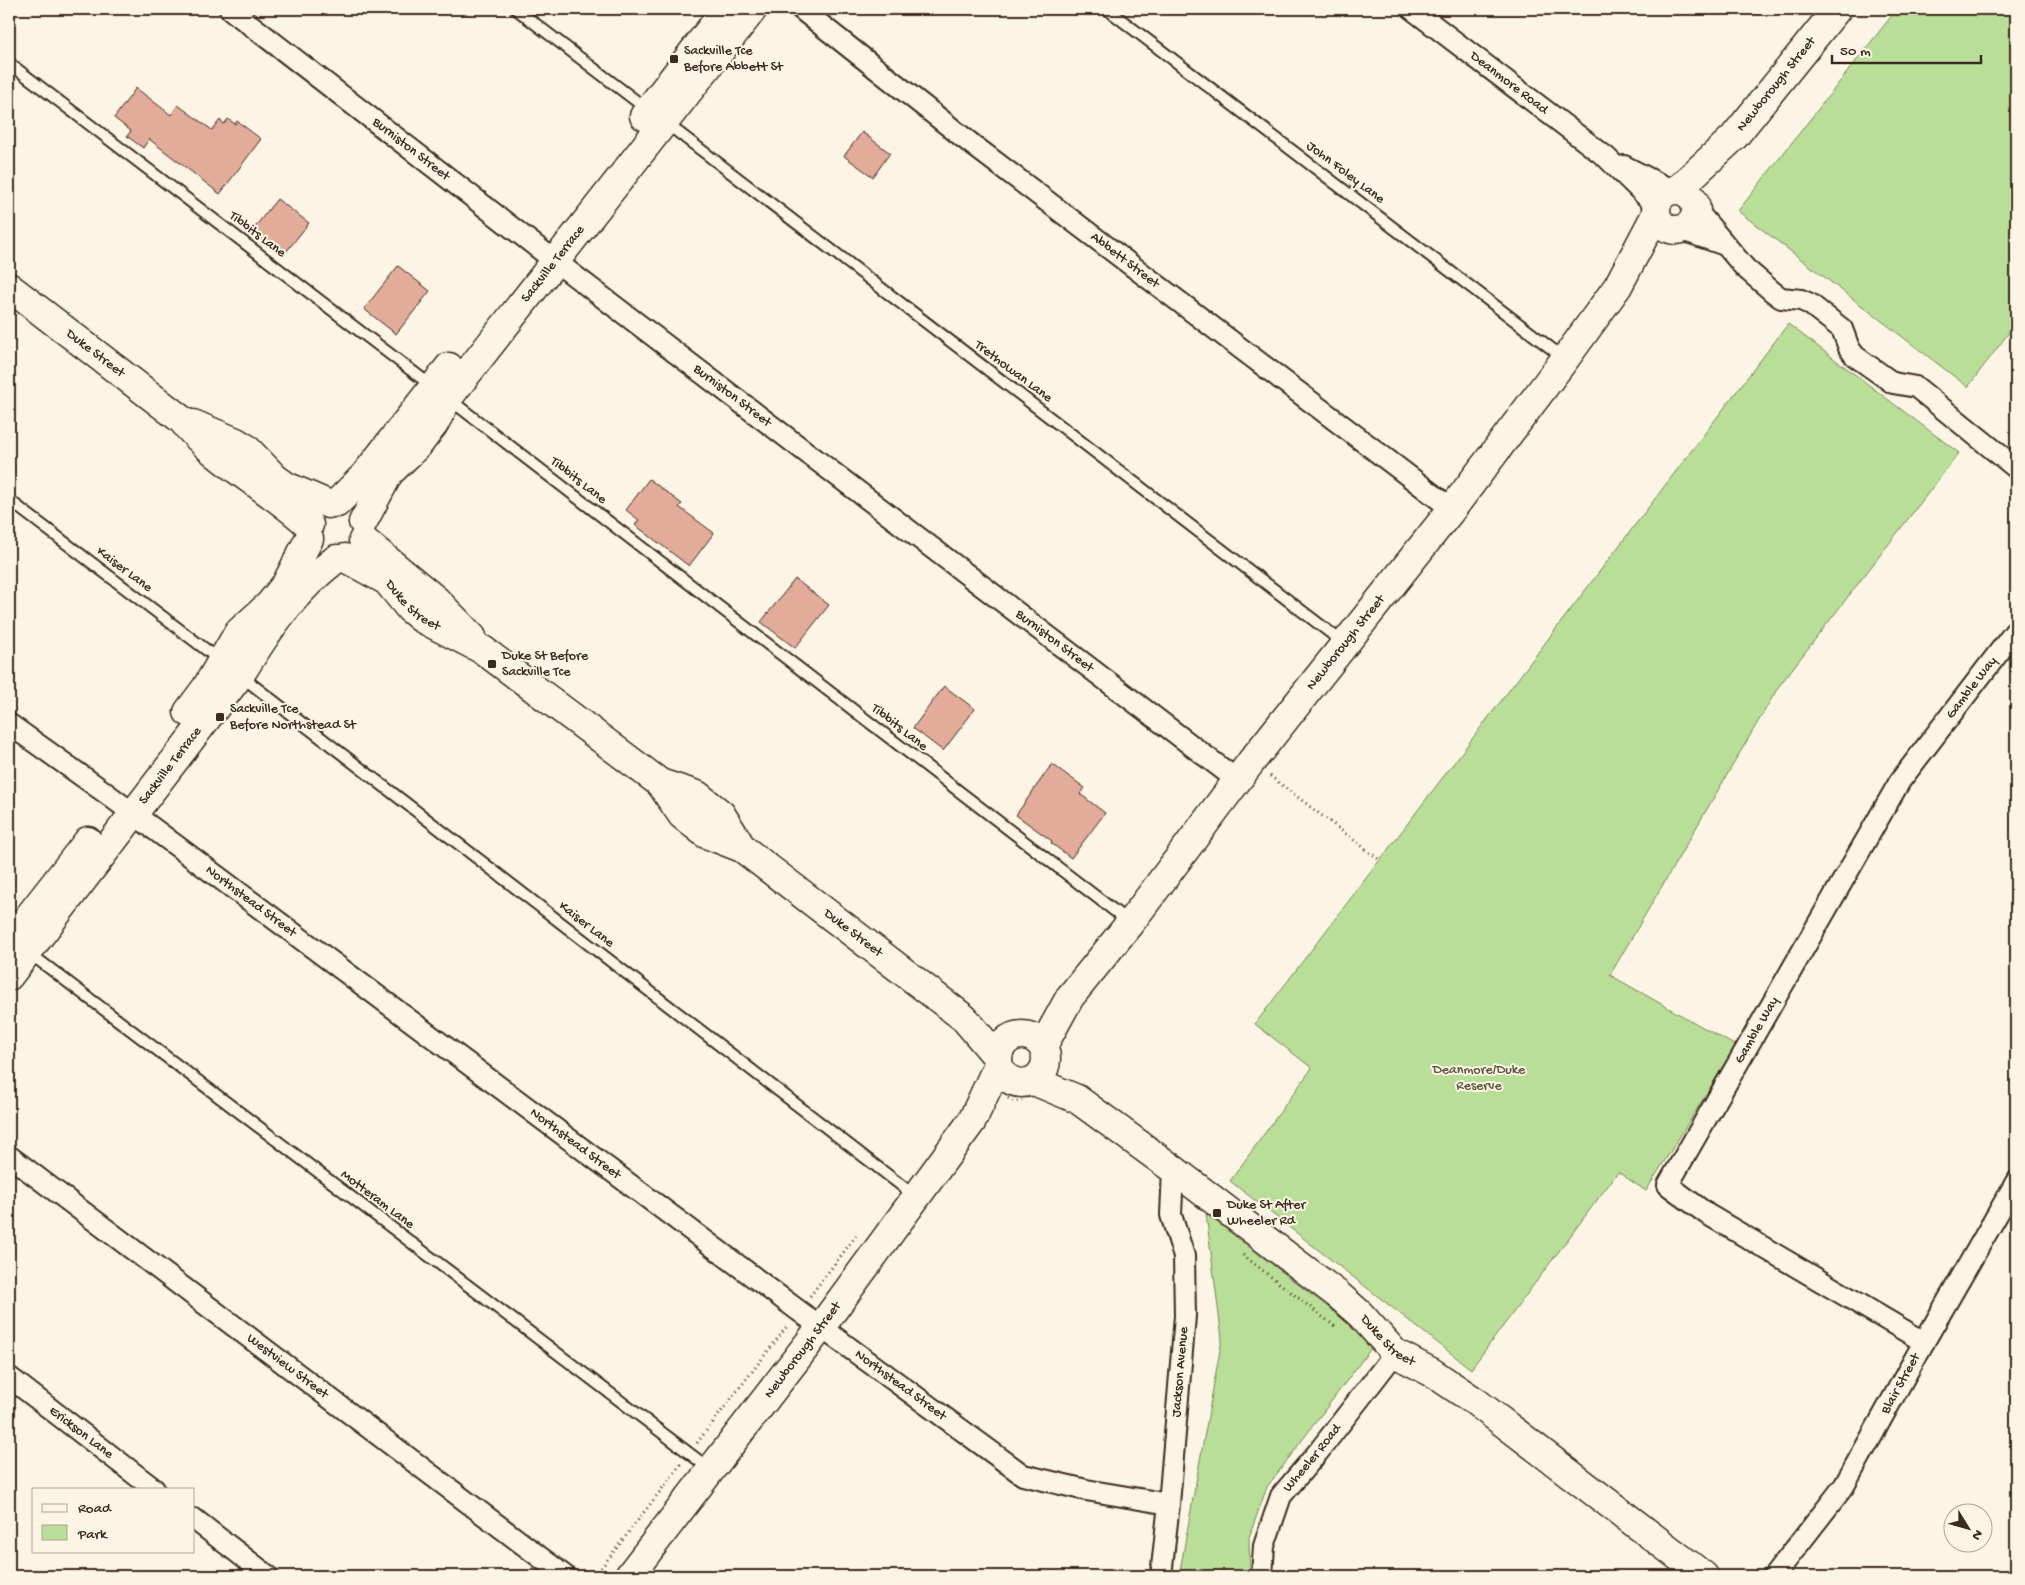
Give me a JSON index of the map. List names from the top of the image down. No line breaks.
{"streets":{"main road":["Newborough Street","Sackville Terrace","Duke Street"],"street":["Deanmore Road","Burniston Street","Abbett Street","Gamble Way","Northstead Street","Westview Street","Jackson Avenue","Blair Street","Erickson Lane","Wheeler Road"],"lane":["John Foley Lane","Tibbits Lane","Trethowan Lane","Kaiser Lane","Motteram Lane"]},"crossings":[["Deanmore Road","Newborough Street"],["Newborough Street","Burniston Street"],["Newborough Street","John Foley Lane"],["Newborough Street","Tibbits Lane"],["Newborough Street","Abbett Street"],["Newborough Street","Duke Street"],["Newborough Street","Trethowan Lane"],["Newborough Street","Kaiser Lane"],["Newborough Street","Northstead Street"],["Newborough Street","Motteram Lane"],["Burniston Street","Sackville Terrace"],["Tibbits Lane","Sackville Terrace"],["Sackville Terrace","Duke Street"],["Sackville Terrace","Trethowan Lane"],["Sackville Terrace","Kaiser Lane"],["Sackville Terrace","Northstead Street"],["Sackville Terrace","Motteram Lane"],["Duke Street","Jackson Avenue"],["Duke Street","Wheeler Road"],["Gamble Way","Blair Street"],["Northstead Street","Jackson Avenue"]],"parks":["Deanmore/Duke Reserve"],"places":{"transit":["Sackville Tce Before Abbett St","Duke St Before Sackville Tce","Sackville Tce Before Northstead St","Duke St After Wheeler Rd"]},"legend":["Road","Park"],"scale_bar":"50 m","north":"bottom right"}
